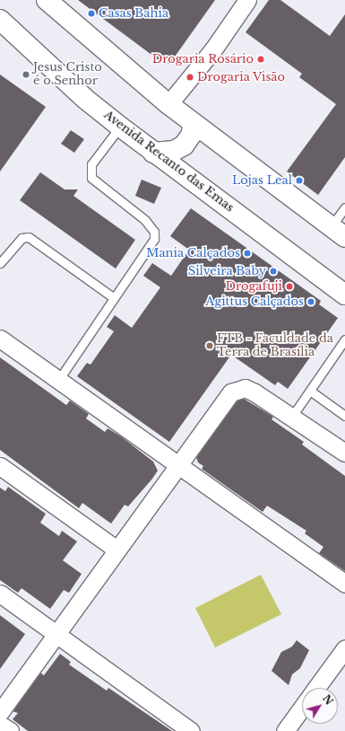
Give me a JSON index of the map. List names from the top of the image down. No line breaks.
{"streets":{"main road":["Avenida Recanto das Emas"]},"places":["Casas Bahia","Drogaria Rosário","Jesus Cristo é o Senhor","Drogaria Visão","Lojas Leal","Mania Calçados","Silveira Baby","Drogafuji","Agittus Calçados","FTB - Faculdade da Terra de Brasília"],"north":"top right"}
